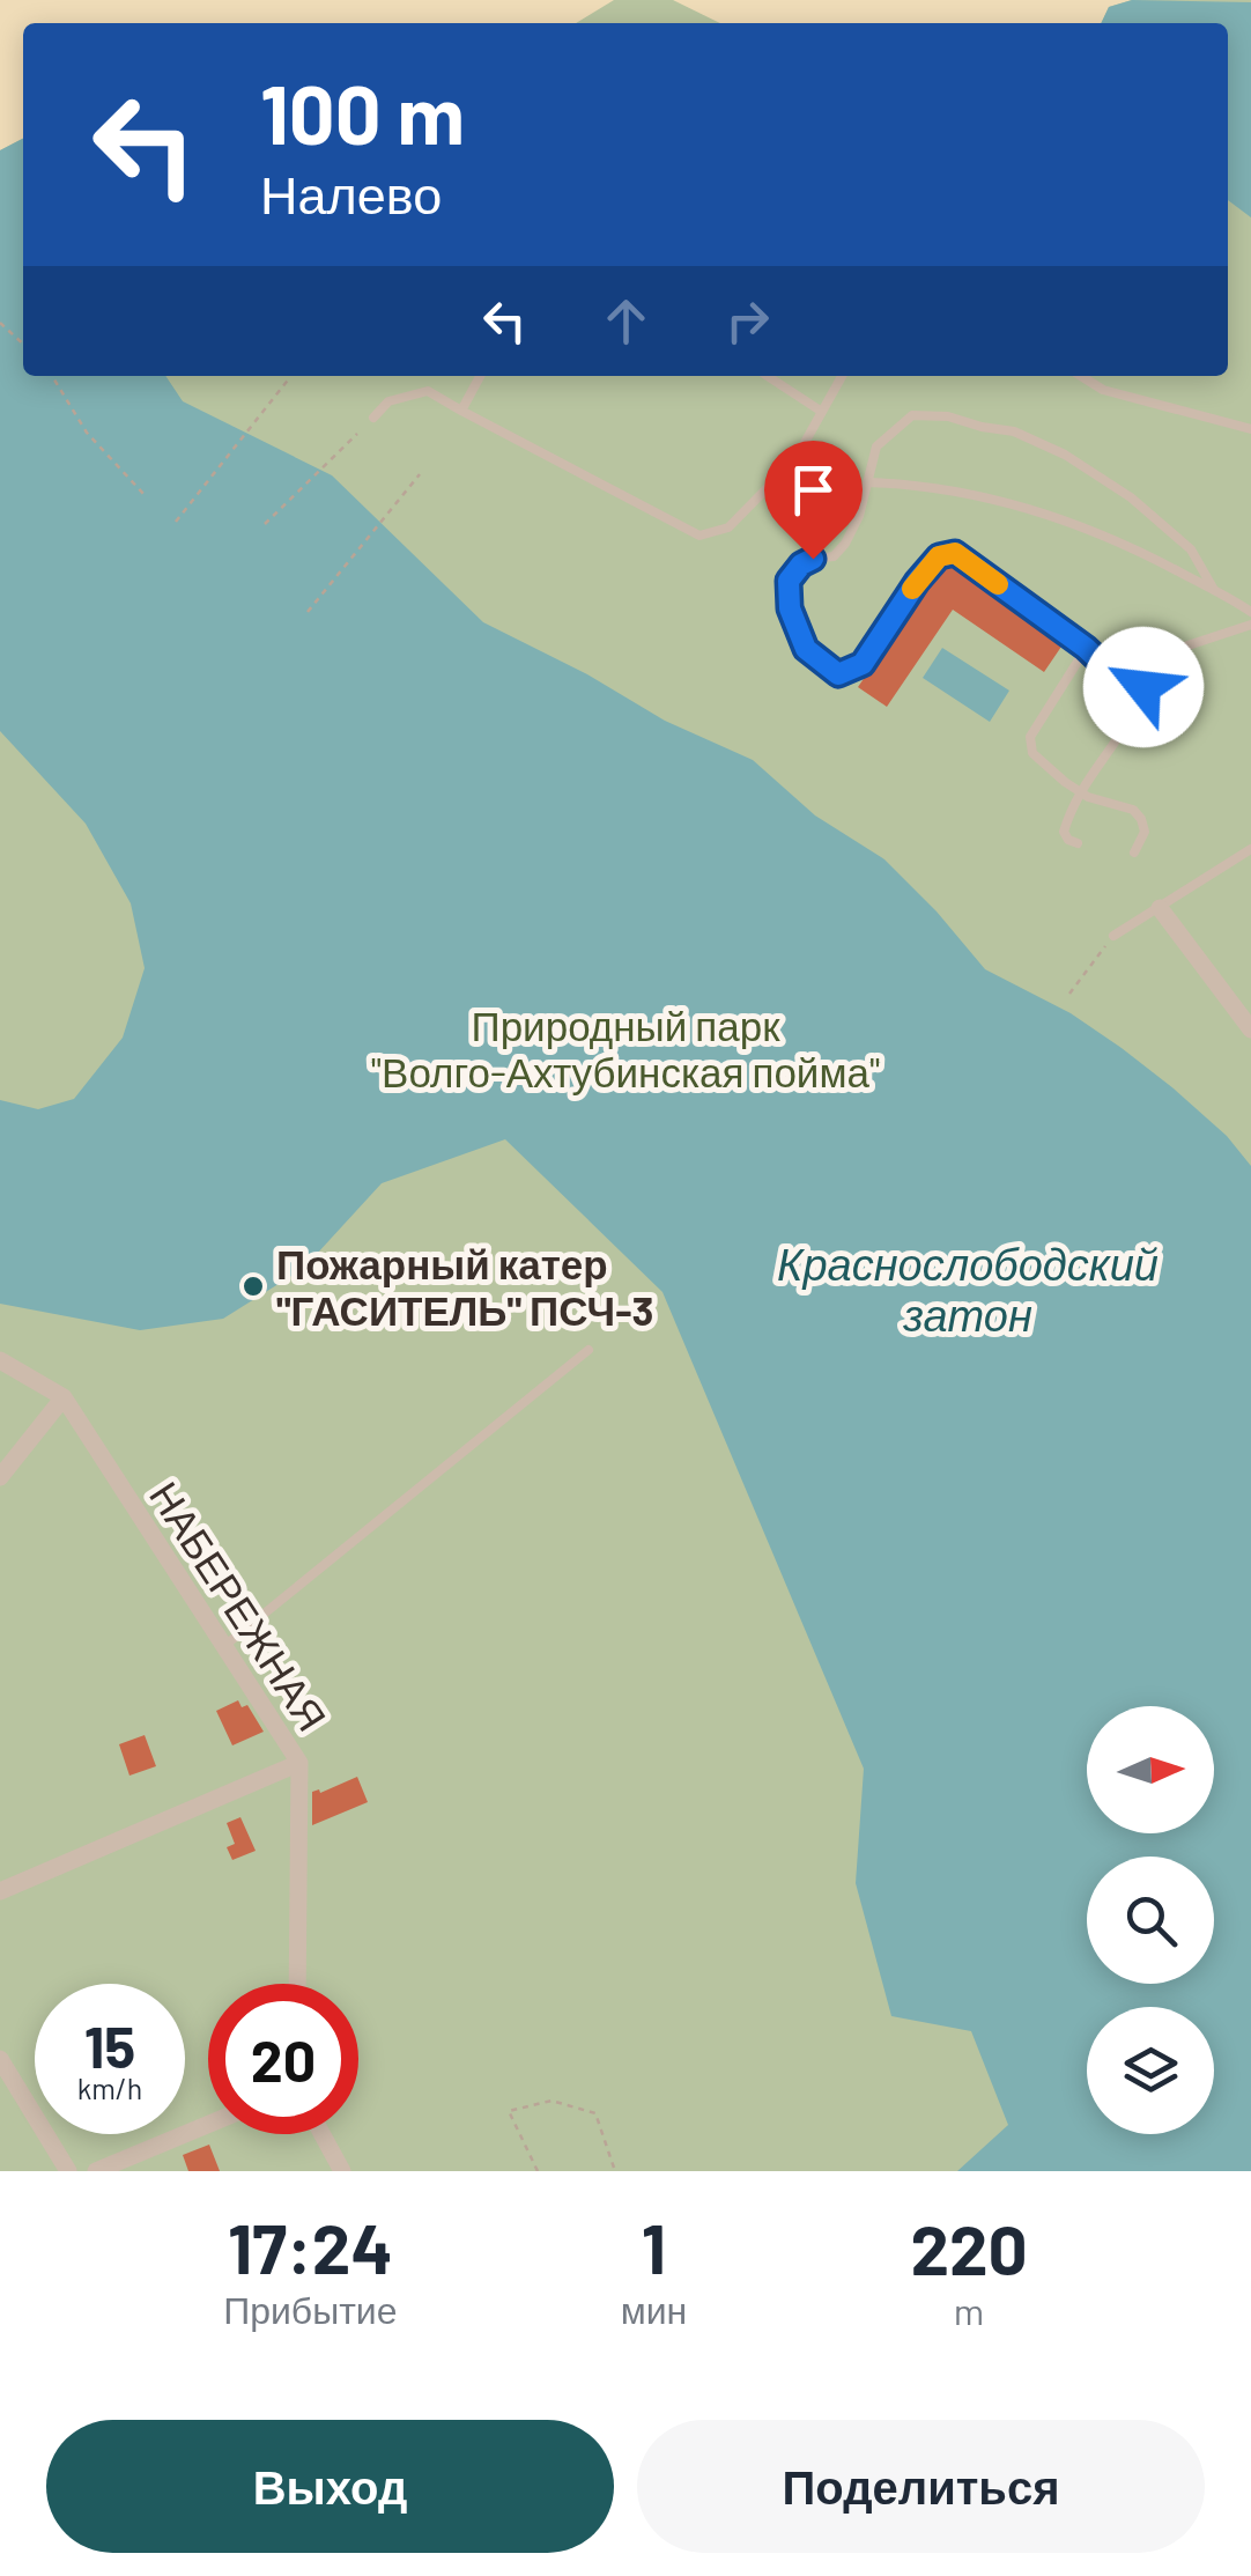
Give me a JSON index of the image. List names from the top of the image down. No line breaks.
{"streets":{"street":["НАБЕРЕЖНАЯ"]},"water":["Краснослободский затон"],"parks":["Природный парк \"Волго-Ахтубинская пойма\""],"places":["Пожарный катер \"ГАСИТЕЛЬ\" ПСЧ-3"],"north":"right","page":{"turn":["100 m","Налево"],"speed":"15 km/h","limit":"20","eta":["17:24","Прибытие","1","мин","220","m"],"buttons":["Выход","Поделиться"]}}
